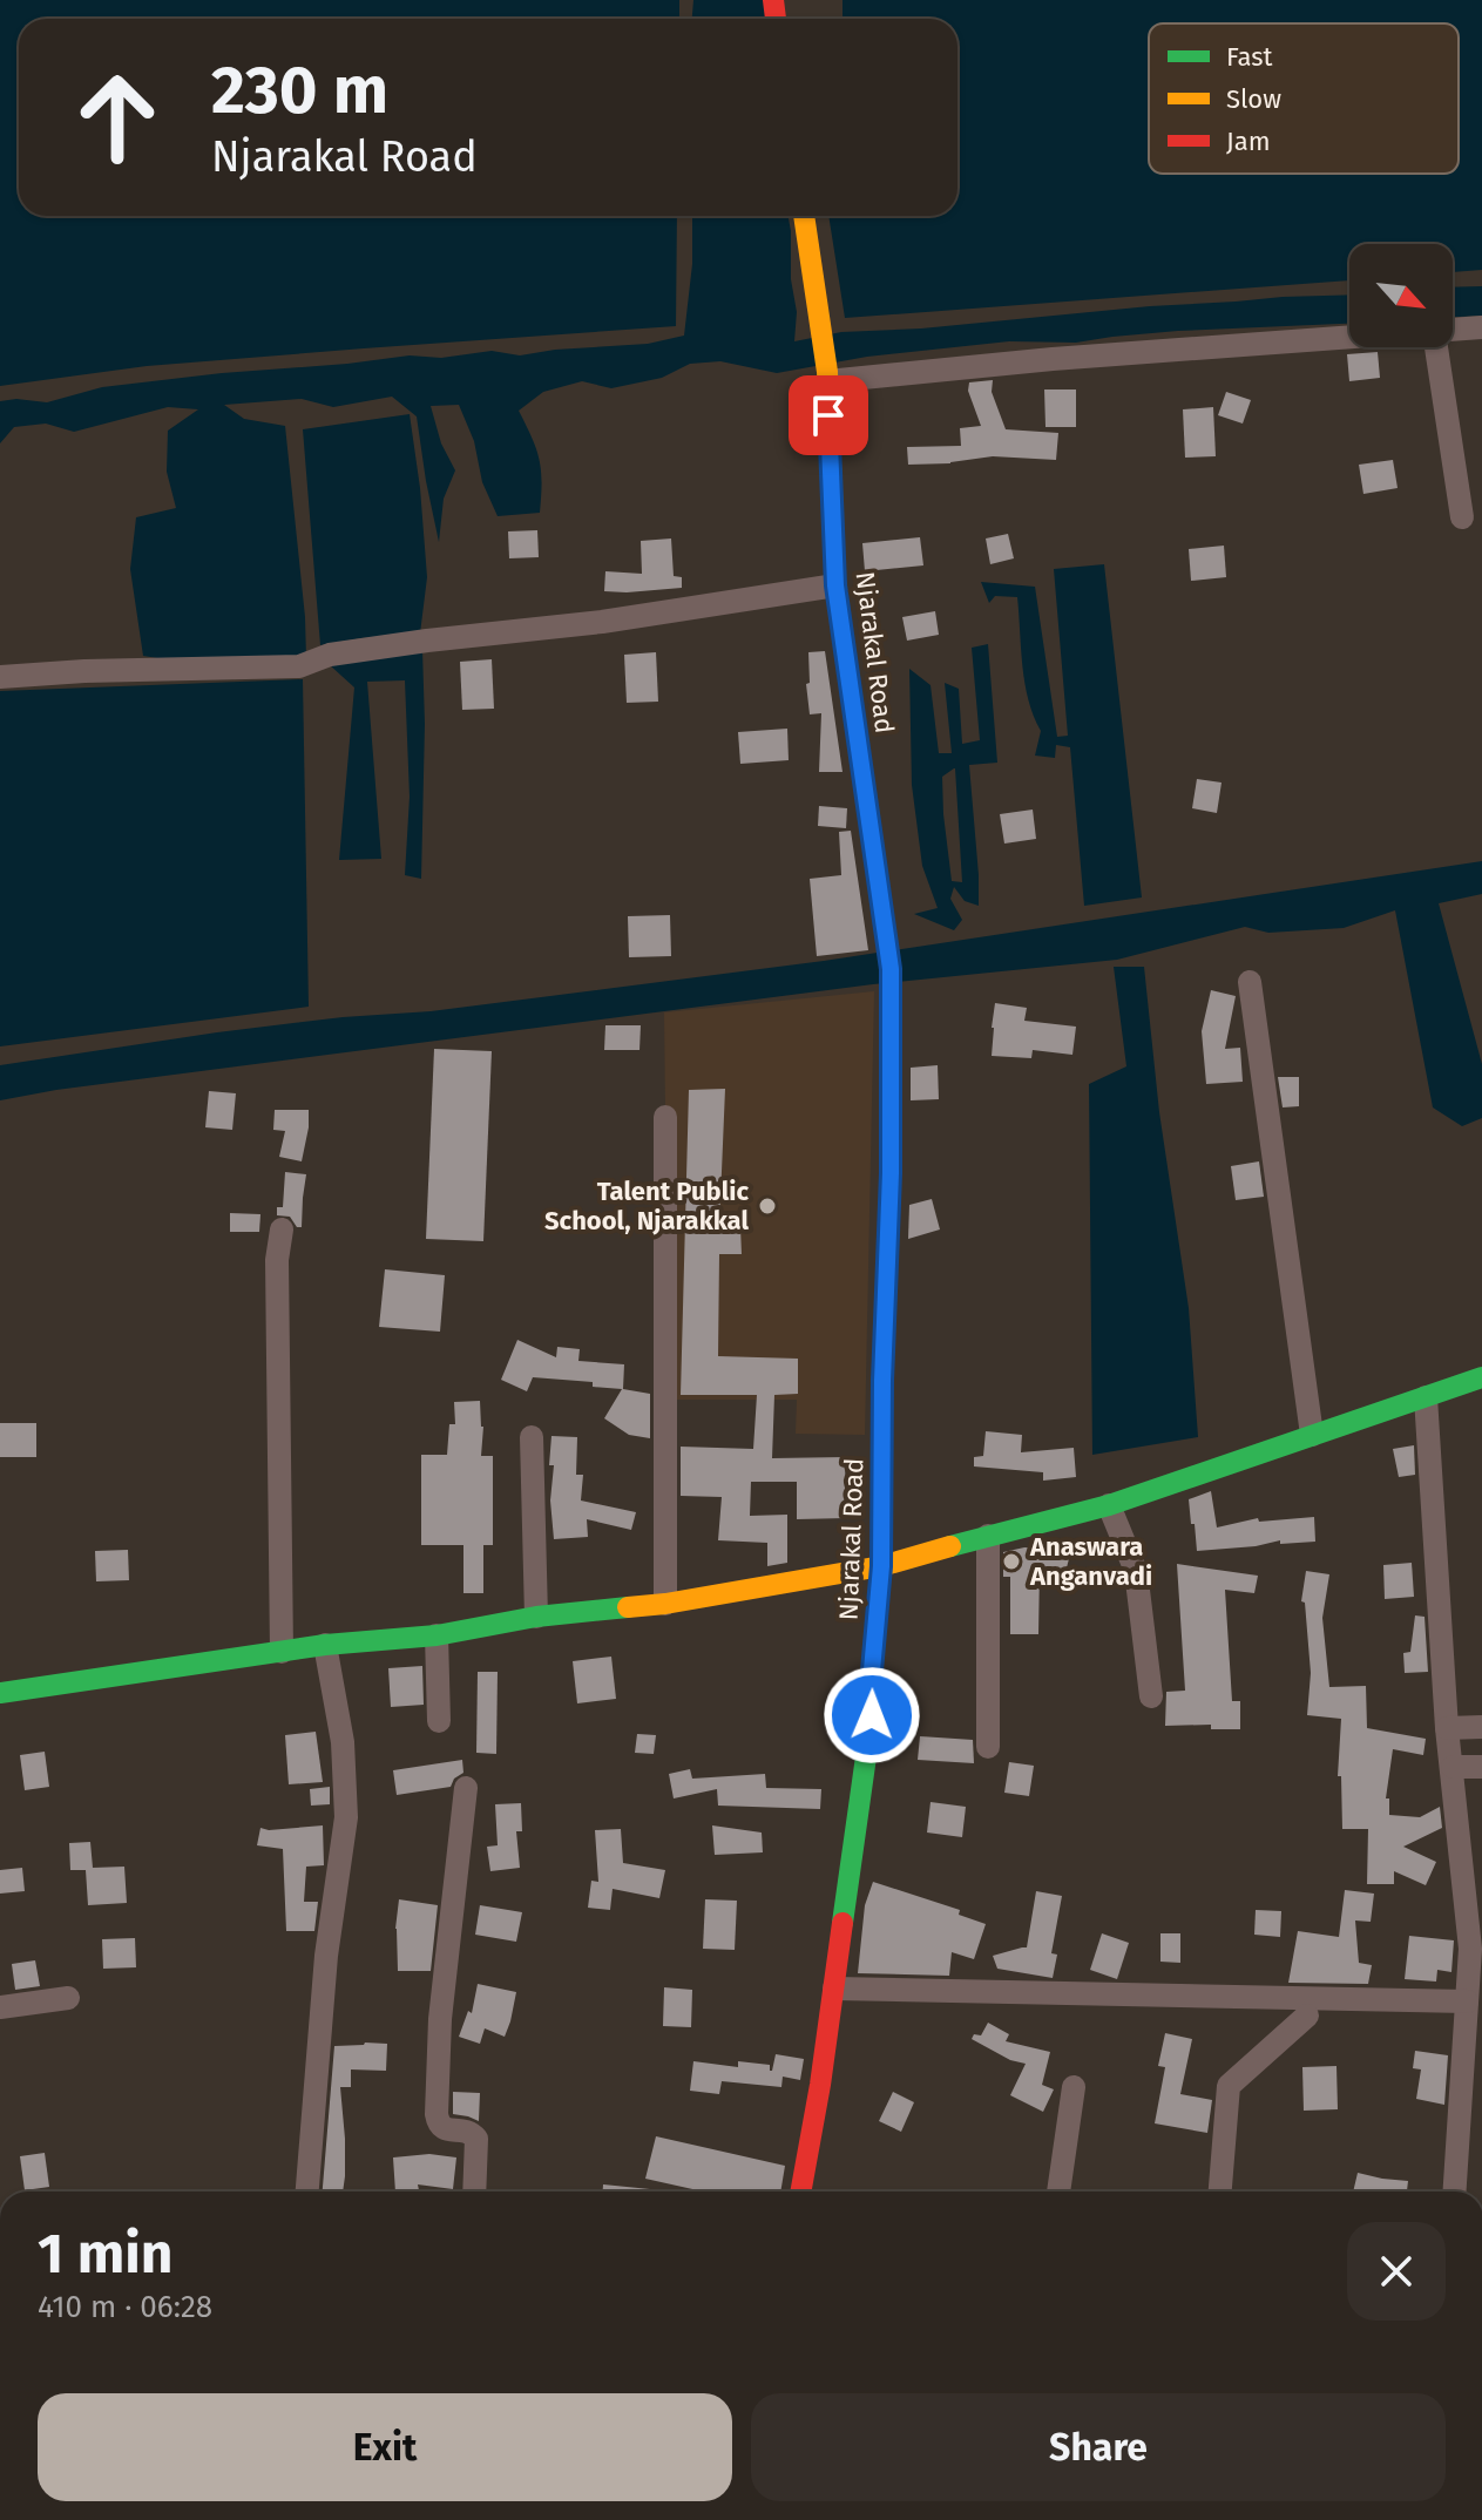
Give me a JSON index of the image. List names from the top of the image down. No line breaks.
{"streets":{"main road":["Njarakal Road"]},"places":["Talent Public School, Njarakkal","Anaswara Anganvadi"],"legend":["Fast","Slow","Jam"],"north":"bottom right","page":{"turn":["230 m","Njarakal Road"],"heading":["1 min","410 m · 06:28"],"buttons":["Exit","Share"]}}
